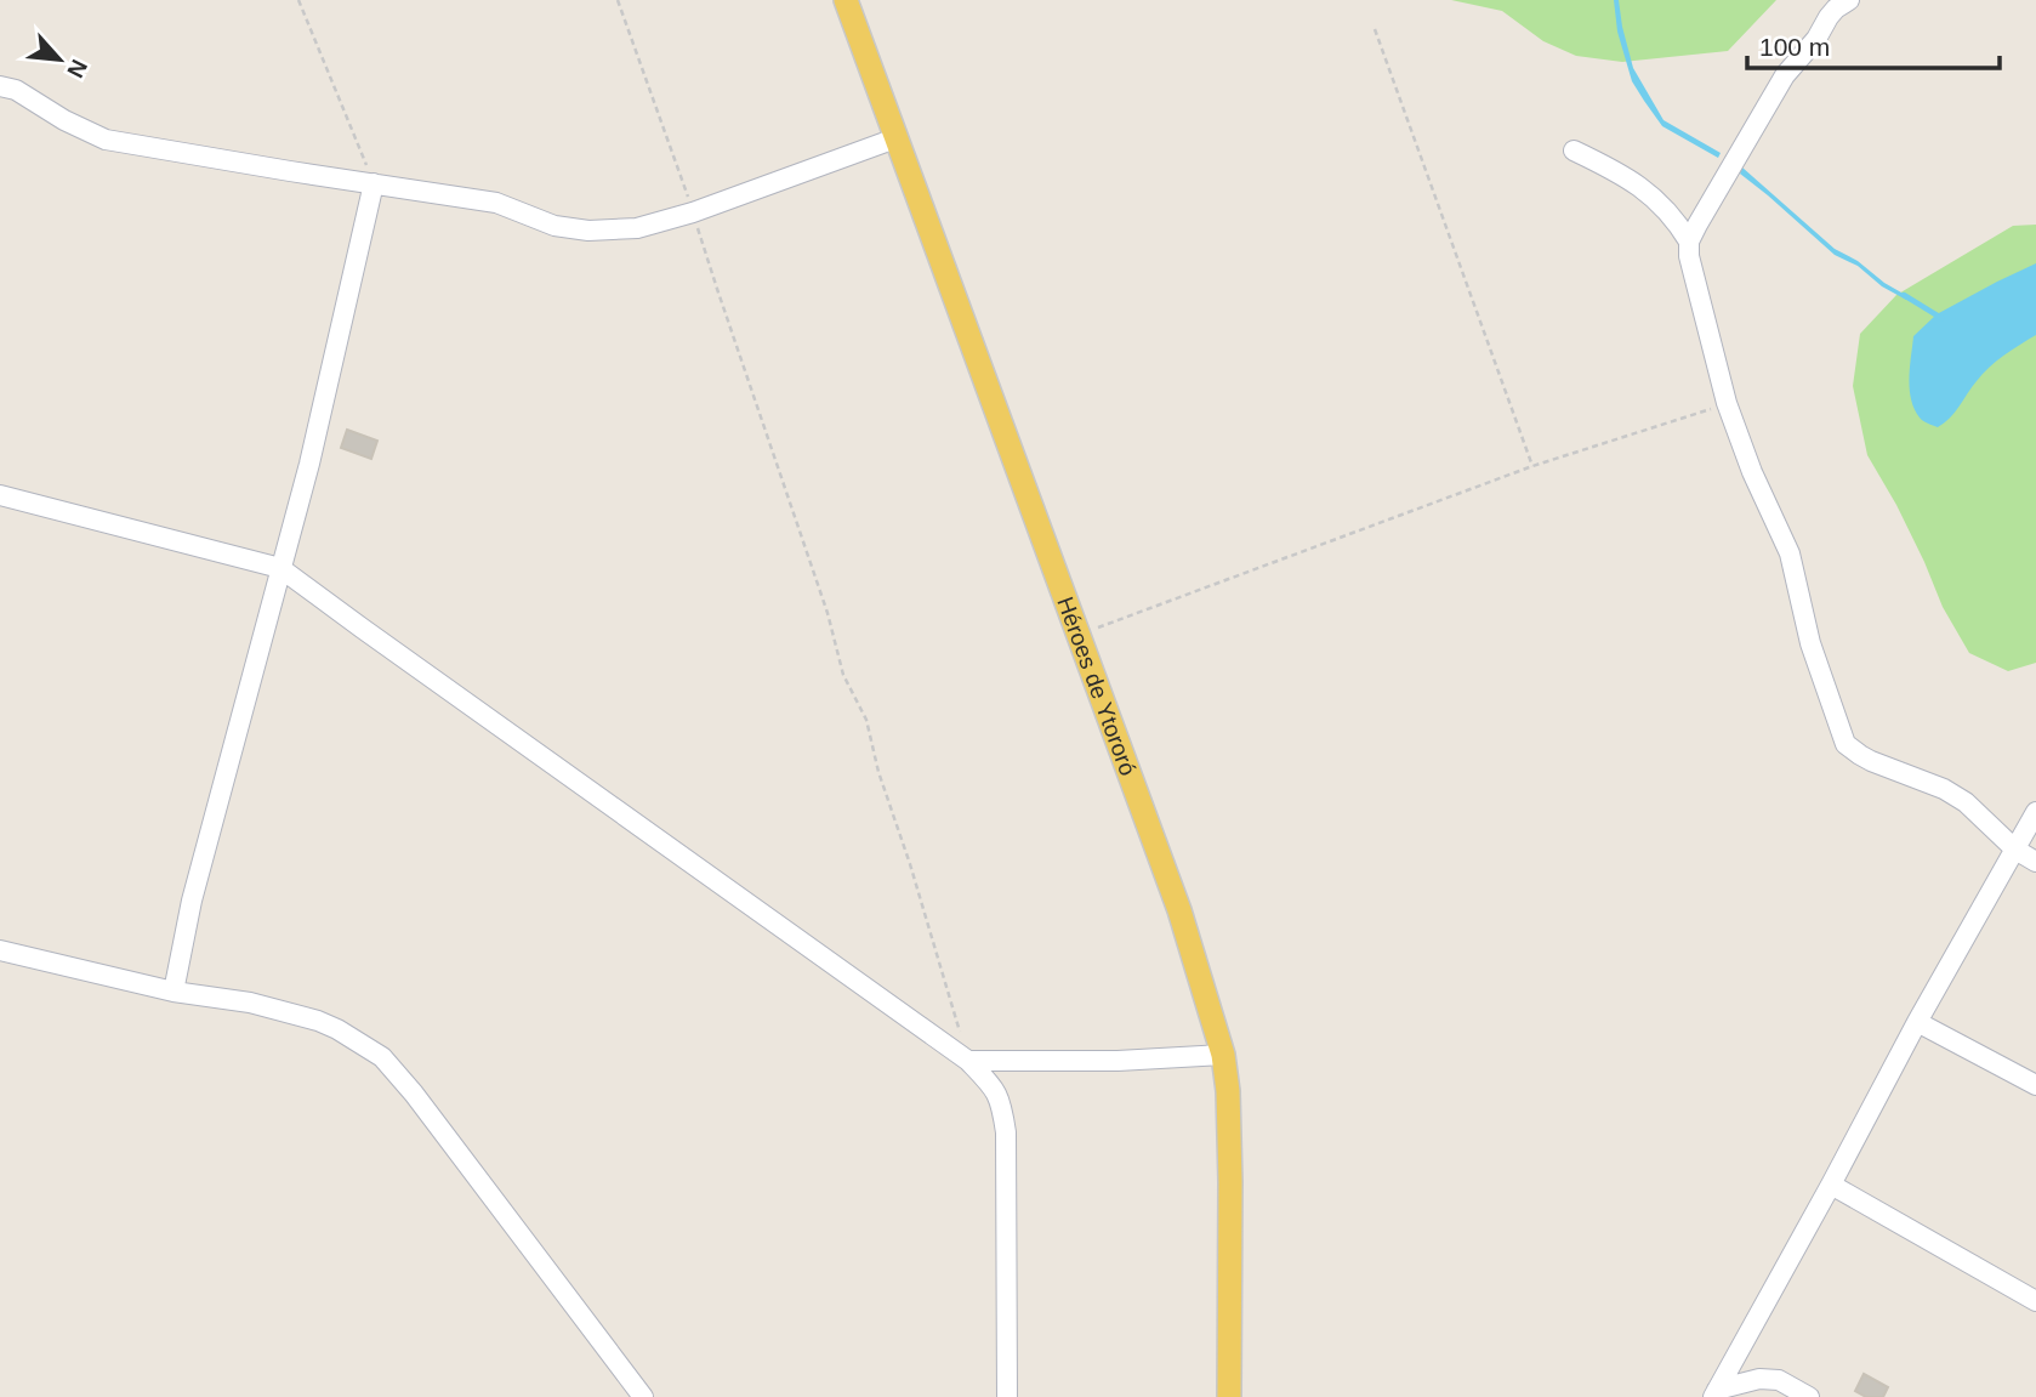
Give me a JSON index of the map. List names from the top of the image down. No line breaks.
{"streets":{"main road":["Héroes de Ytororó"]},"scale_bar":"100 m","north":"bottom right"}
